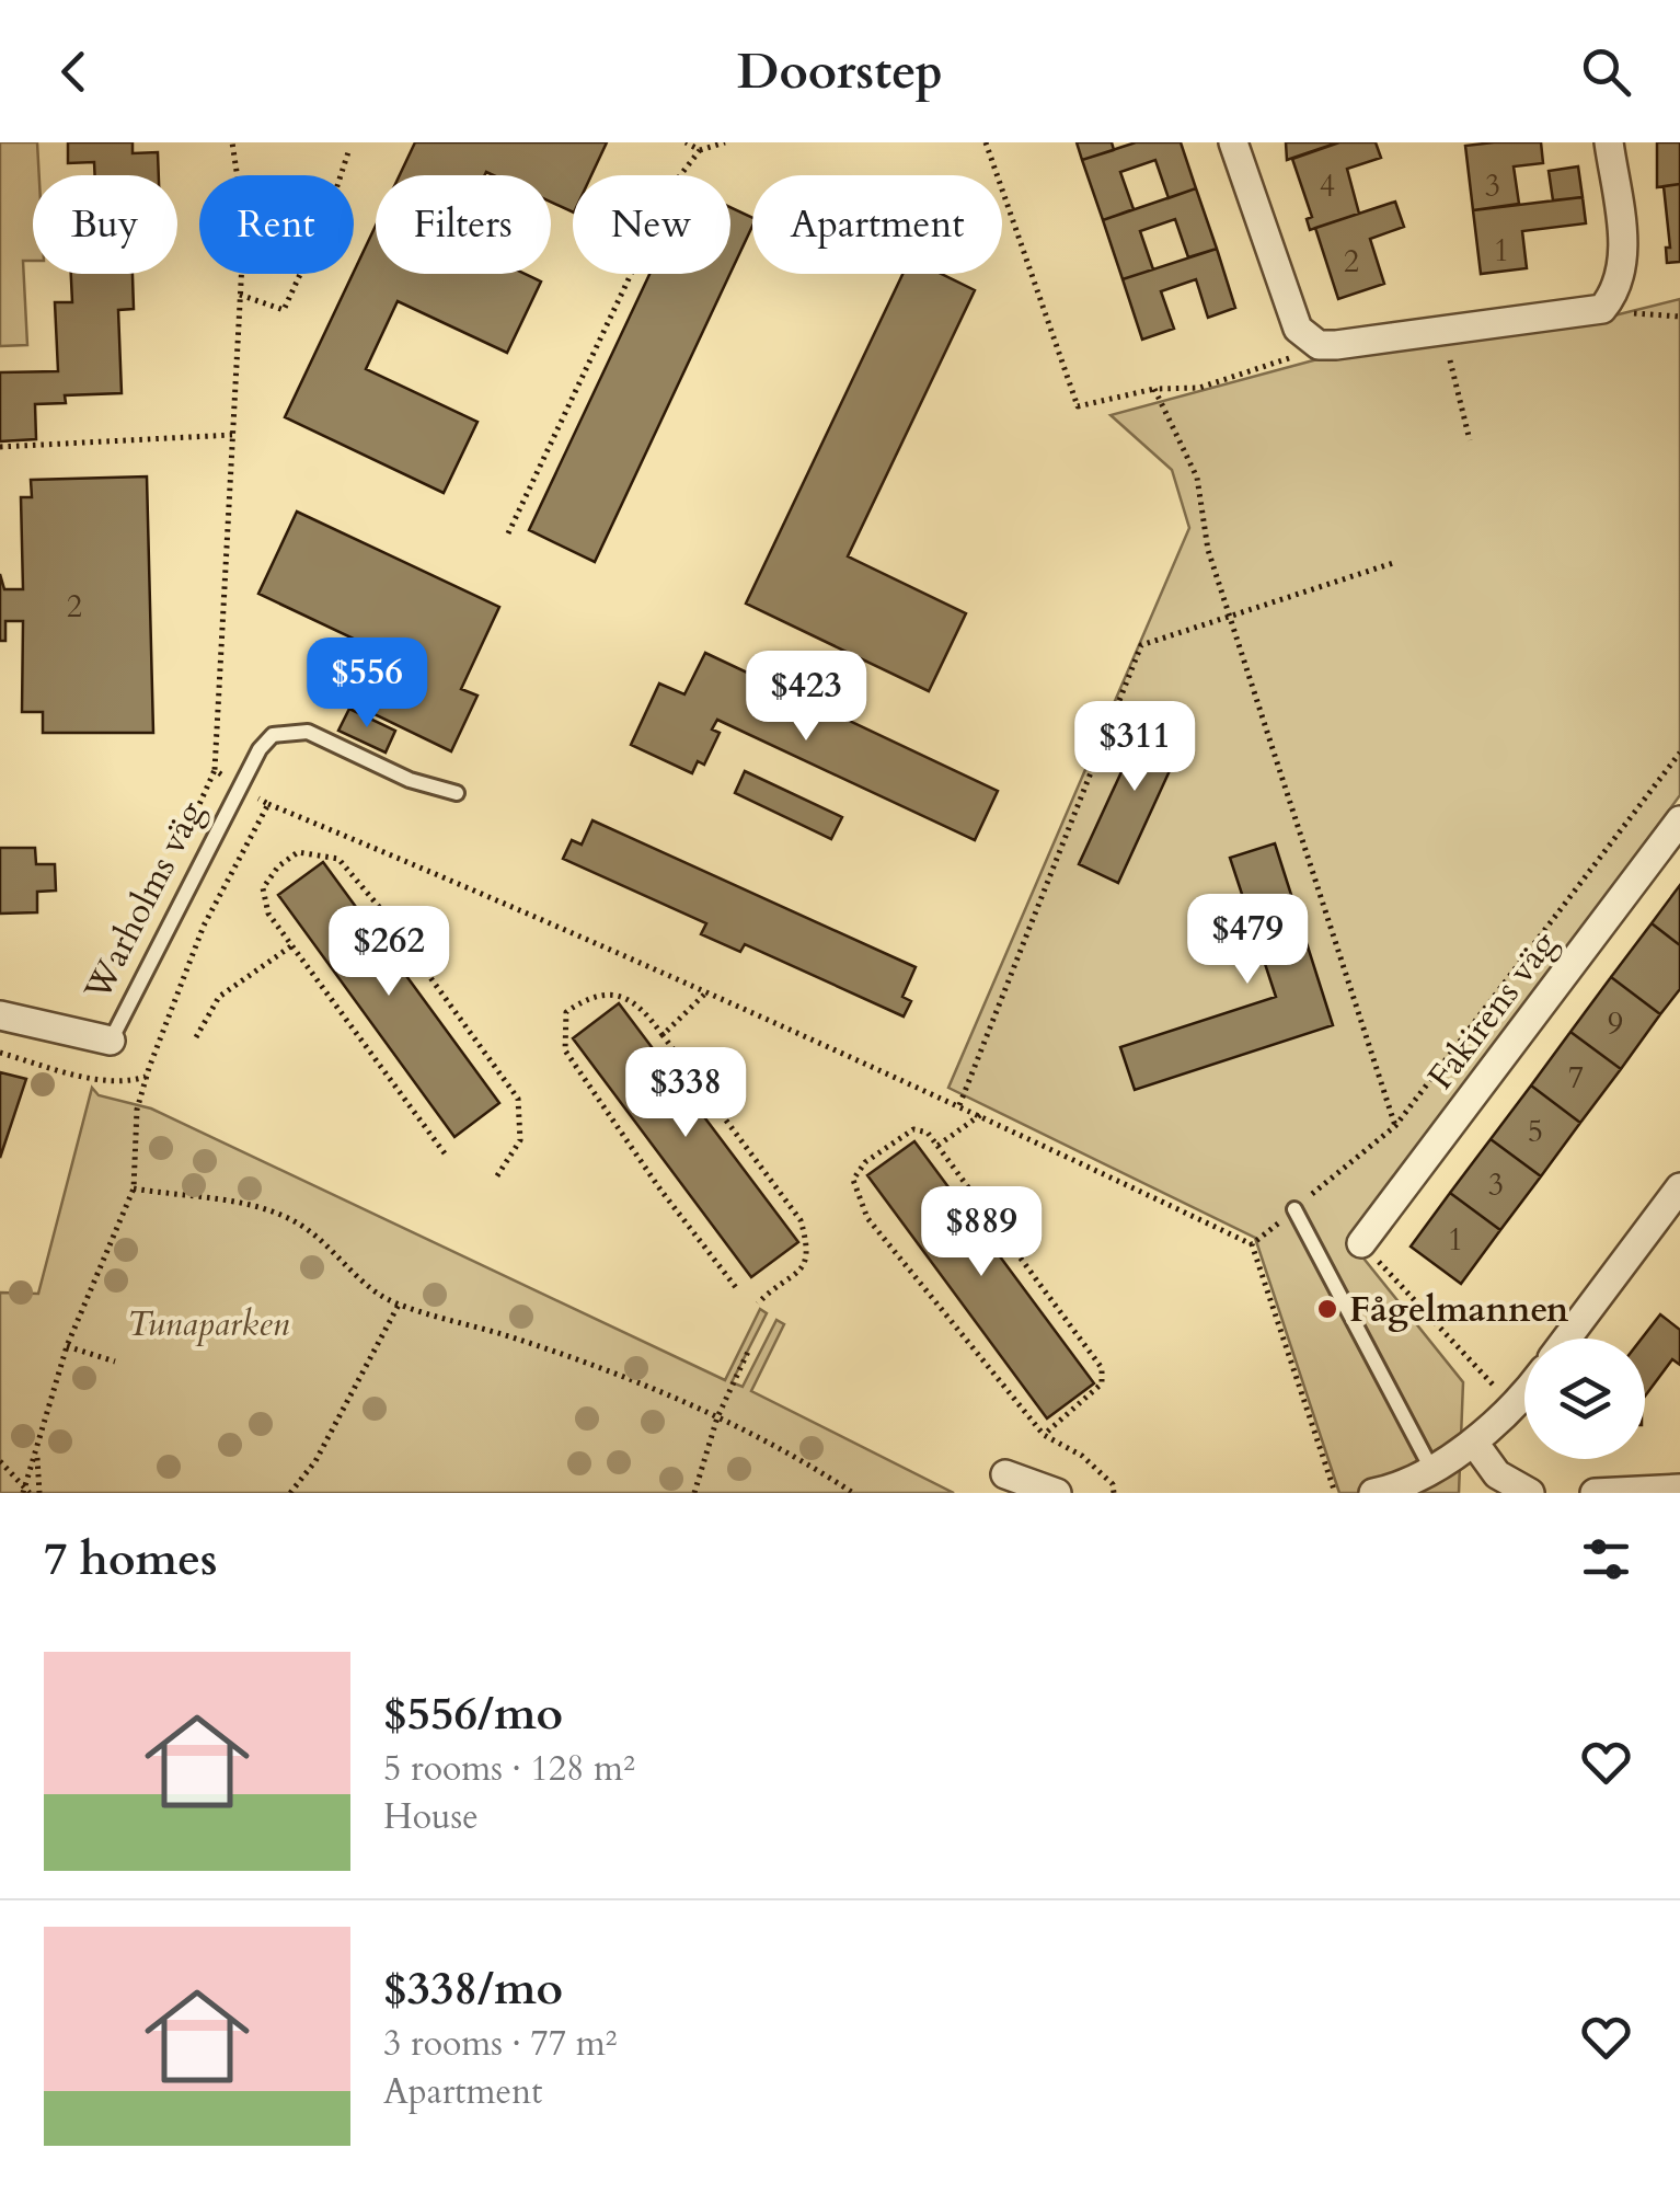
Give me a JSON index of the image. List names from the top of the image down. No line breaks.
{"streets":{"street":["Warholms väg","Fakirens väg"]},"parks":["Tunaparken"],"places":["Fågelmannen"],"house_numbers":["4","3","1","2","2","9","7","5","3","1"],"page":{"header":"Doorstep","chip":["Buy","Rent","Filters","New","Apartment"],"price":["$556","$423","$311","$479","$262","$338","$889"],"heading":"7 homes","list":[{"name":"$556/mo","note":"5 rooms · 128 m² · House"},{"name":"$338/mo","note":"3 rooms · 77 m² · Apartment"}]}}
